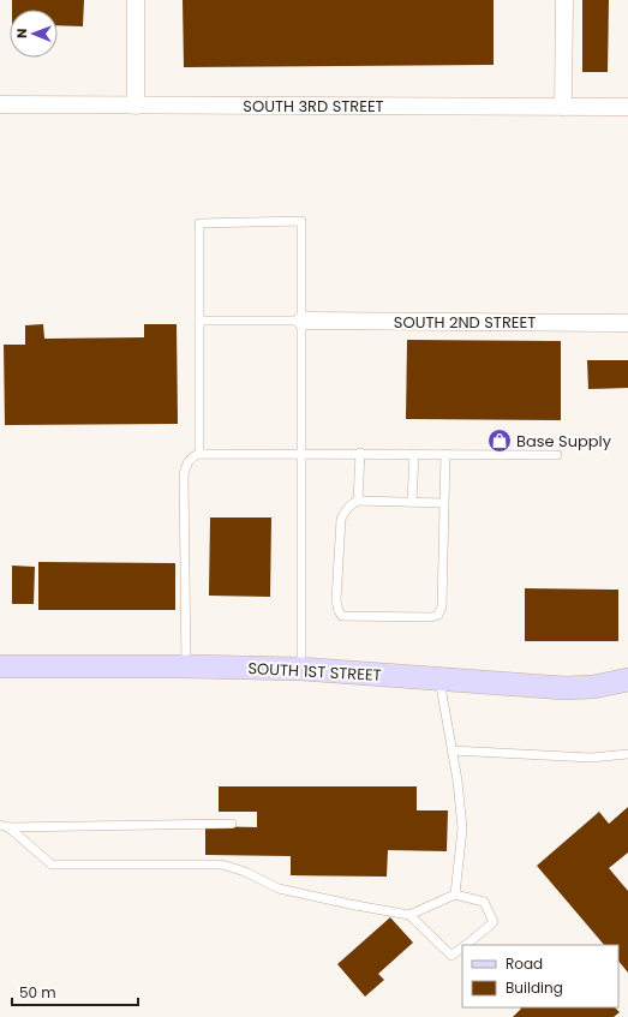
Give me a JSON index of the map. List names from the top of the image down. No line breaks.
{"streets":{"street":["SOUTH 3RD STREET","SOUTH 2ND STREET","SOUTH 1ST STREET"]},"places":{"shop":["Base Supply"]},"legend":["Road","Building"],"scale_bar":"50 m","north":"left"}
